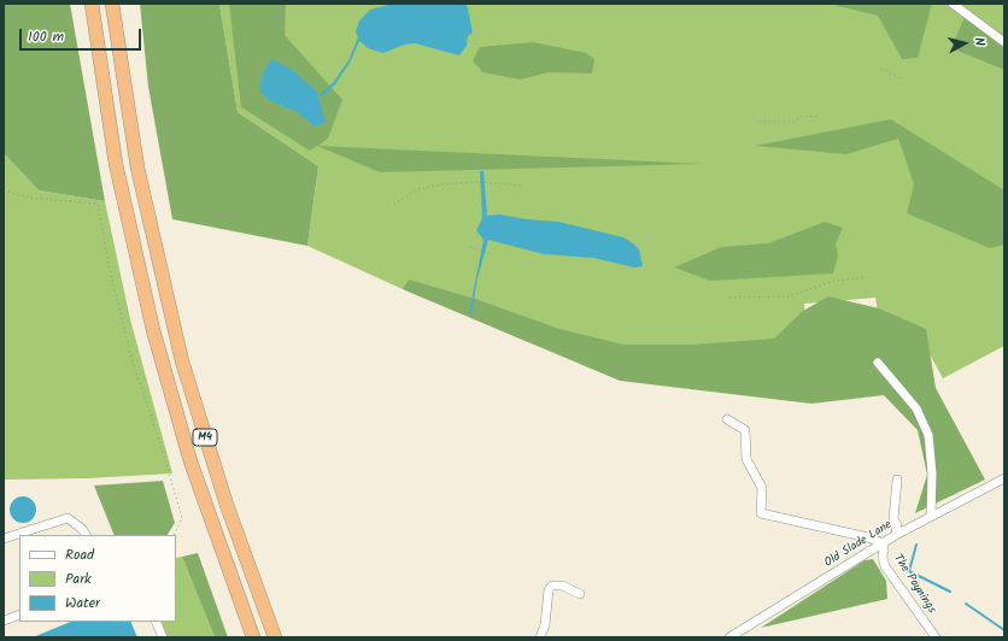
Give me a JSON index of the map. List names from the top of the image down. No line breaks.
{"streets":{"highway":["M4"],"street":["Old Slade Lane","The Poynings"]},"crossings":[["Old Slade Lane","The Poynings"]],"legend":["Road","Park","Water"],"scale_bar":"100 m","north":"right"}
